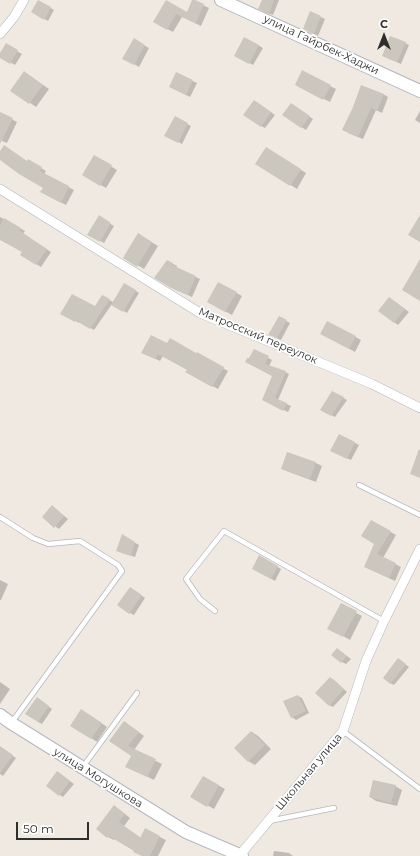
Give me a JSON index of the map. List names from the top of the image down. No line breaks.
{"streets":{"street":["улица Гайрбек-Хаджи","Матросский переулок","Школьная улица","улица Могушкова"]},"crossings":[["Школьная улица","улица Могушкова"]],"scale_bar":"50 m","north":"top"}
